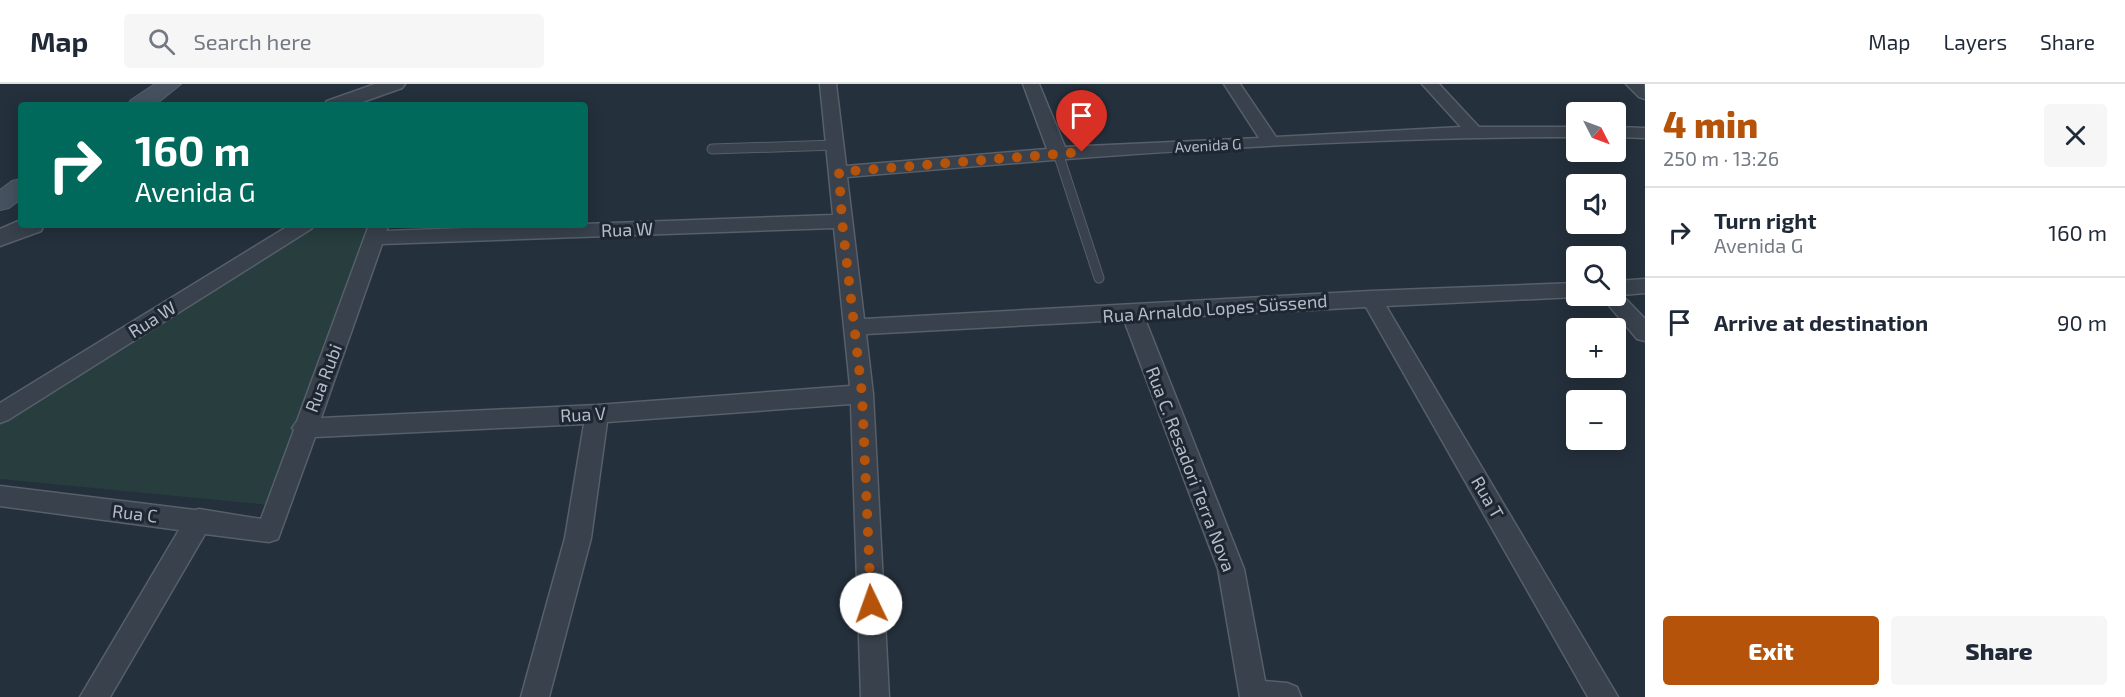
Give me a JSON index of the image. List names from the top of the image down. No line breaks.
{"streets":{"street":["Avenida G","Rua W","Rua Arnaldo Lopes Süssend","Rua Rubi","Rua V","Rua C. Resadori Terra Nova","Rua T","Rua C"]},"crossings":[["Rua W","Rua Rubi"],["Rua Arnaldo Lopes Süssend","Rua C. Resadori Terra Nova"],["Rua Arnaldo Lopes Süssend","Rua T"],["Rua Rubi","Rua V"],["Rua Rubi","Rua C"]],"north":"bottom right","page":{"header":"Map","search":"Search here","nav":["Map","Layers","Share"],"heading":["4 min","250 m · 13:26"],"map_buttons":["+","−"],"turn":["160 m","Avenida G"],"list":[{"name":"Turn right","note":"Avenida G","value":"160 m"},{"name":"Arrive at destination","value":"90 m"}],"buttons":["Exit","Share"]}}
